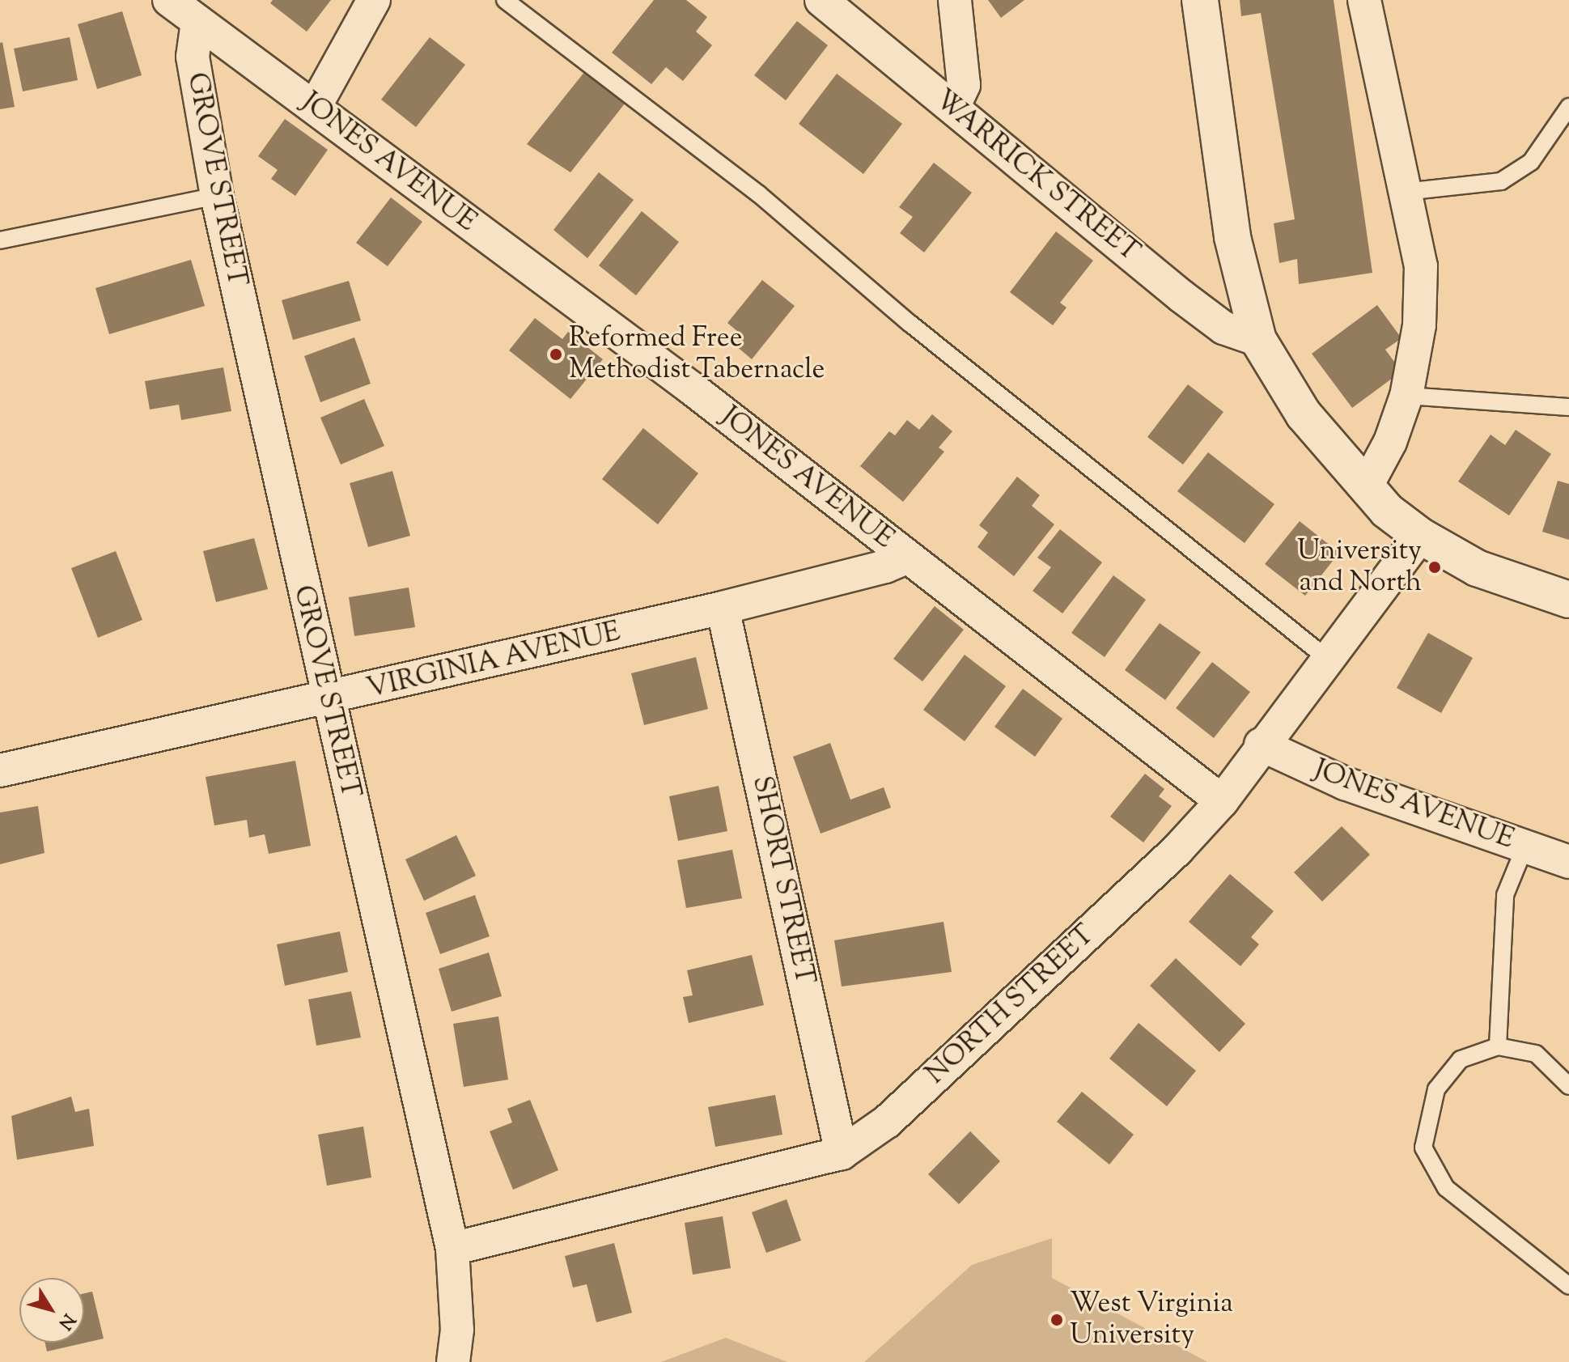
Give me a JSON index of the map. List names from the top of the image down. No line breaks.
{"streets":{"street":["JONES AVENUE","WARRICK STREET","GROVE STREET","VIRGINIA AVENUE","SHORT STREET","NORTH STREET"]},"crossings":[["JONES AVENUE","GROVE STREET"],["JONES AVENUE","VIRGINIA AVENUE"],["JONES AVENUE","NORTH STREET"],["GROVE STREET","VIRGINIA AVENUE"],["GROVE STREET","NORTH STREET"],["VIRGINIA AVENUE","SHORT STREET"],["SHORT STREET","NORTH STREET"]],"places":["Reformed Free Methodist Tabernacle","University and North","West Virginia University"],"north":"bottom right"}
